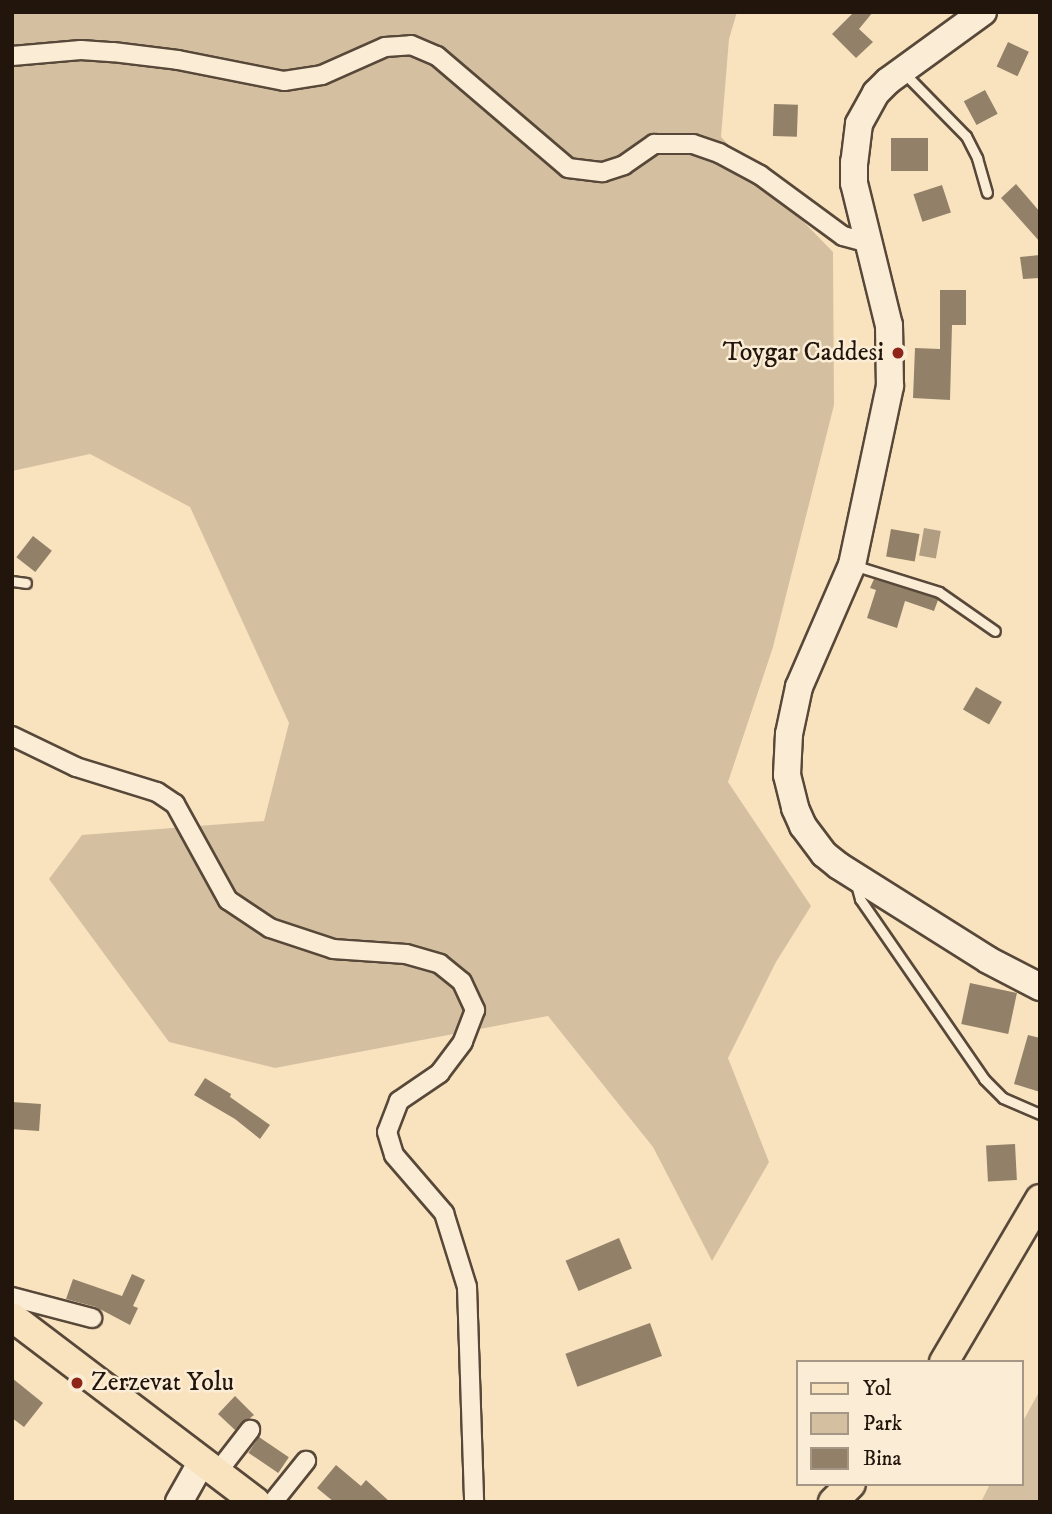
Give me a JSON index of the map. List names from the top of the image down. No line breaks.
{"places":["Toygar Caddesi","Zerzevat Yolu"],"legend":["Yol","Park","Bina"]}
